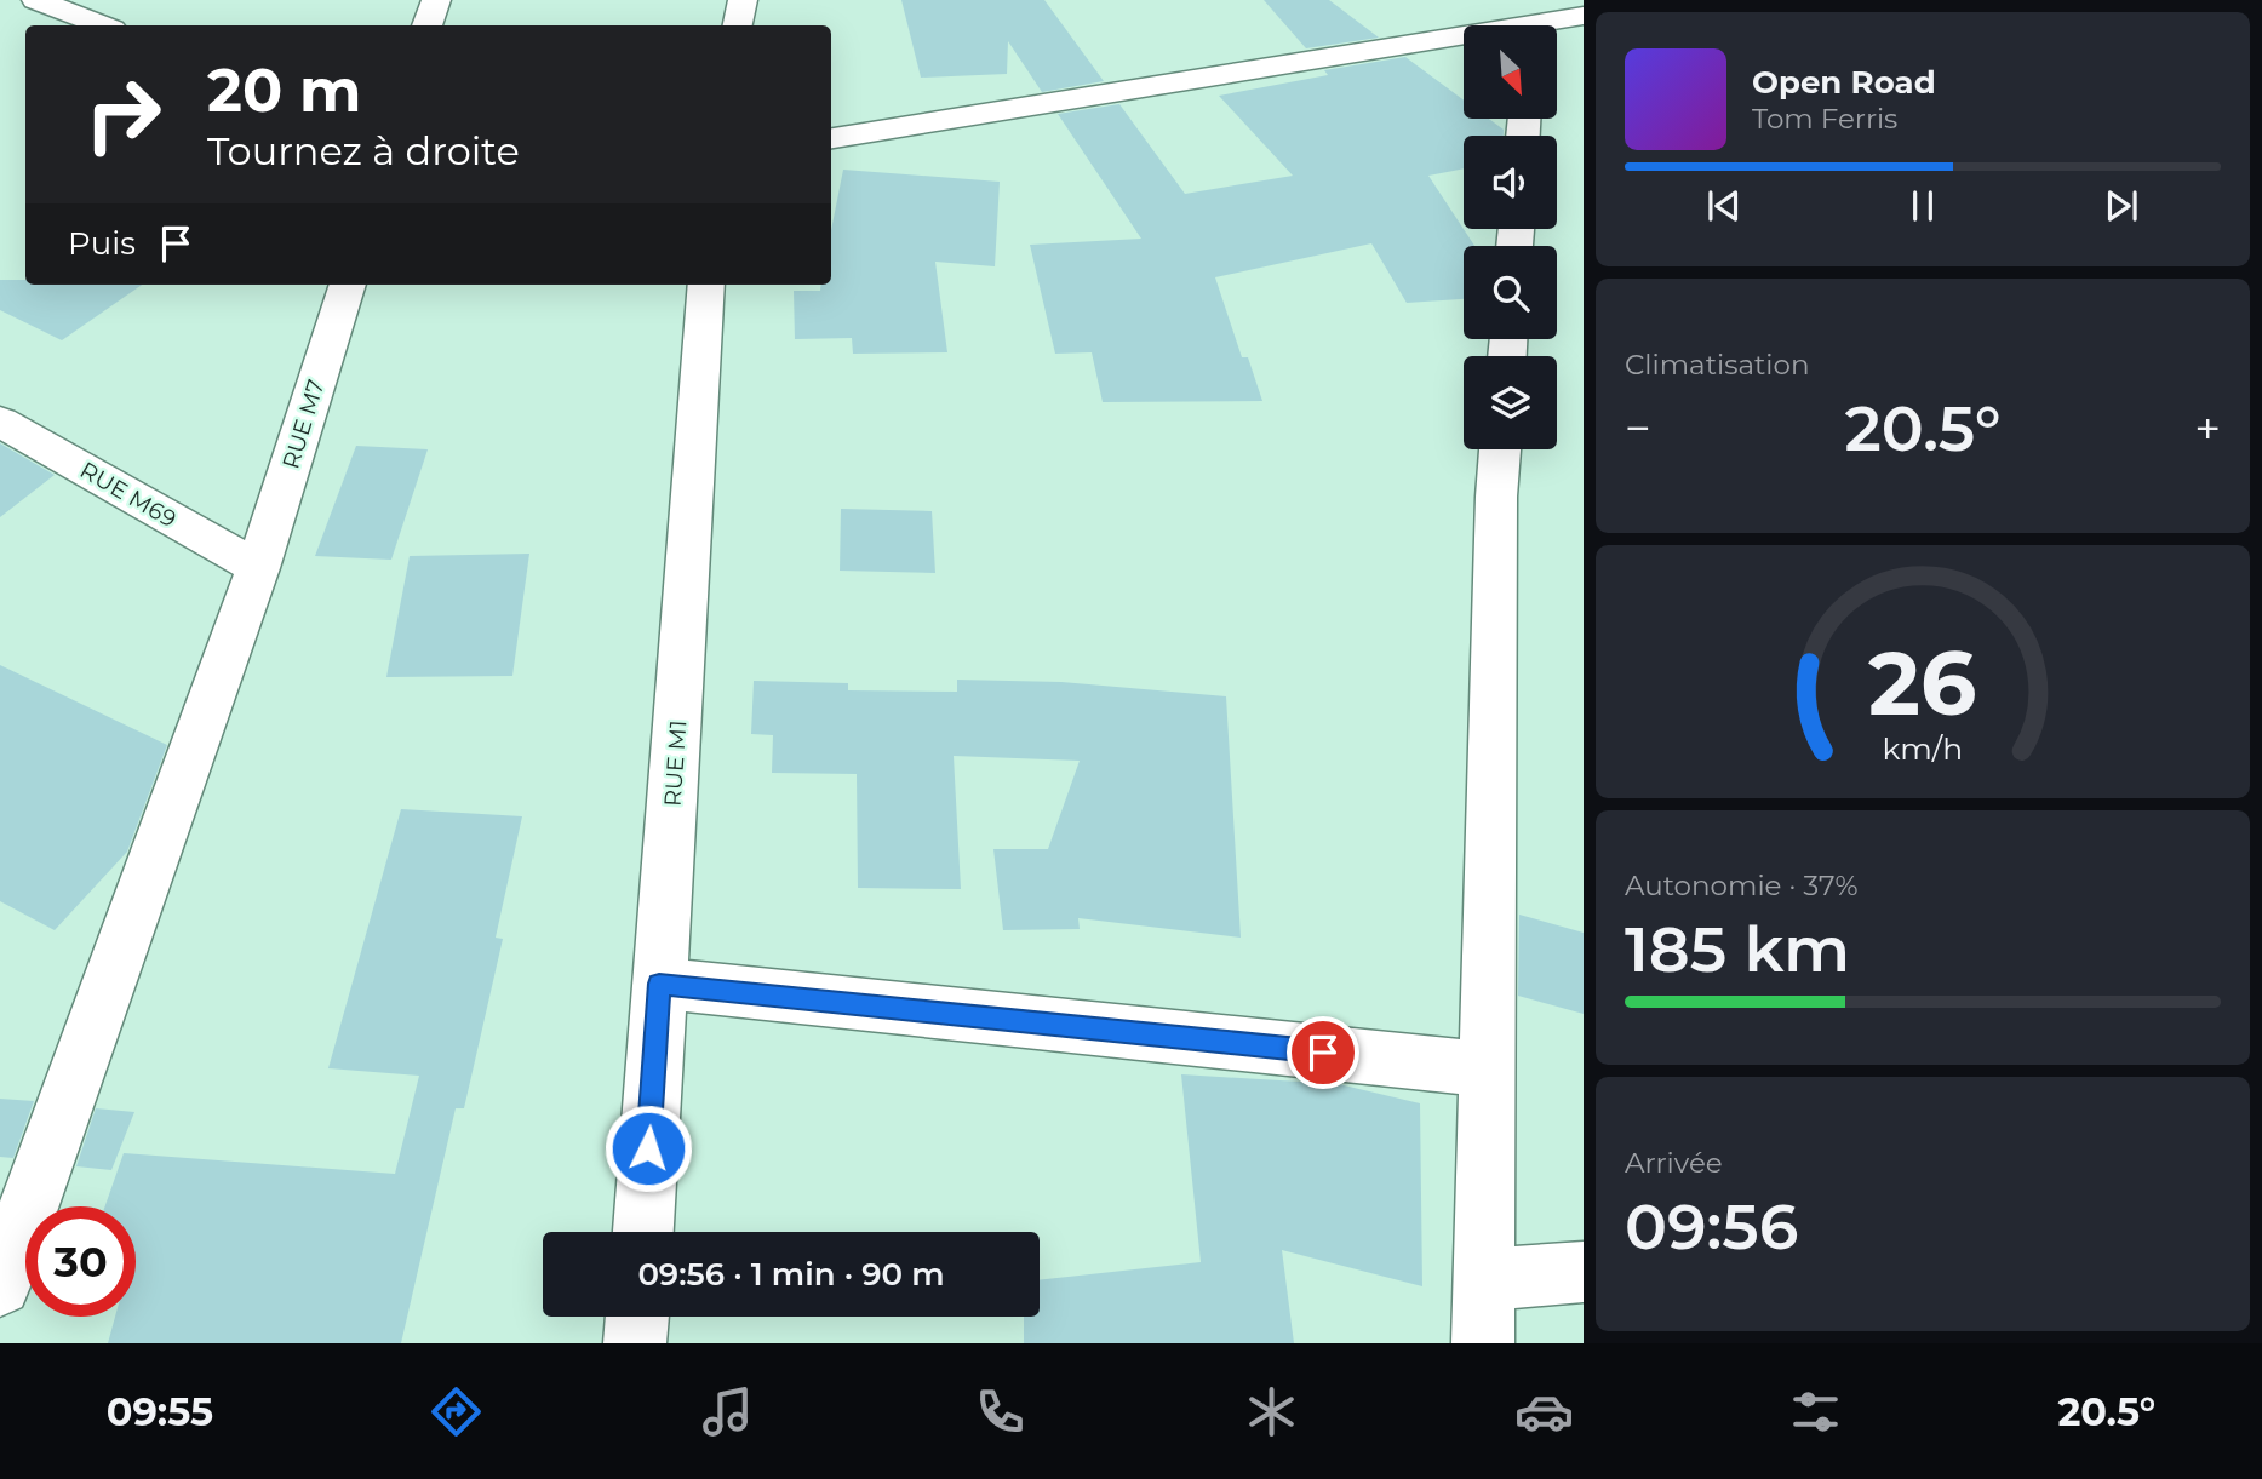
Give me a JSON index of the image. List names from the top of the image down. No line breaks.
{"streets":{"street":["RUE M7","RUE M69","RUE M1"]},"crossings":[["RUE M7","RUE M69"]],"north":"bottom right","page":{"turn":["20 m","Tournez à droite"],"song":["Open Road","Tom Ferris"],"then":"Puis","tile":["Climatisation",["Autonomie · 37%","185 km"],["Arrivée","09:56"]],"heat":["−","20.5°","+"],"limit":"30","trip":"09:56 · 1 min · 90 m","tabs":["09:55","20.5°"],"gauge":["26","km/h"]}}
